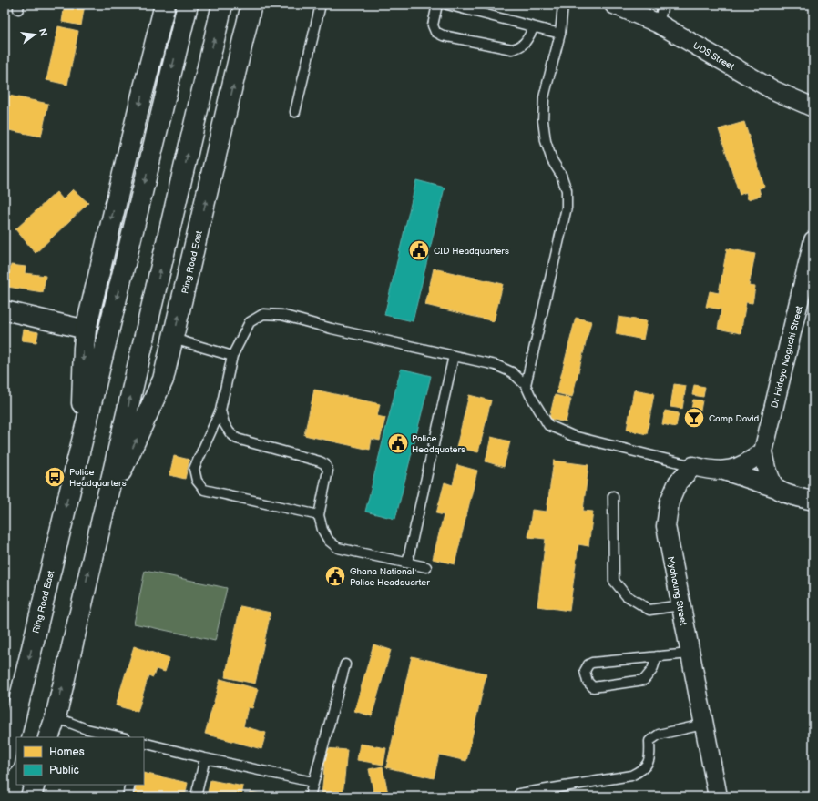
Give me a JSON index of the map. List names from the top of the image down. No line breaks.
{"streets":{"main road":["Ring Road East"],"street":["UDS Street","Dr Hideyo Noguchi Street","Myohaung Street"]},"places":{"public building":["CID Headquarters","Police Headquaters","Ghana National Police Headquarter"],"bar":["Camp David"],"bus stop":["Police Headquarters"]},"legend":["Homes","Public"],"north":"right"}
